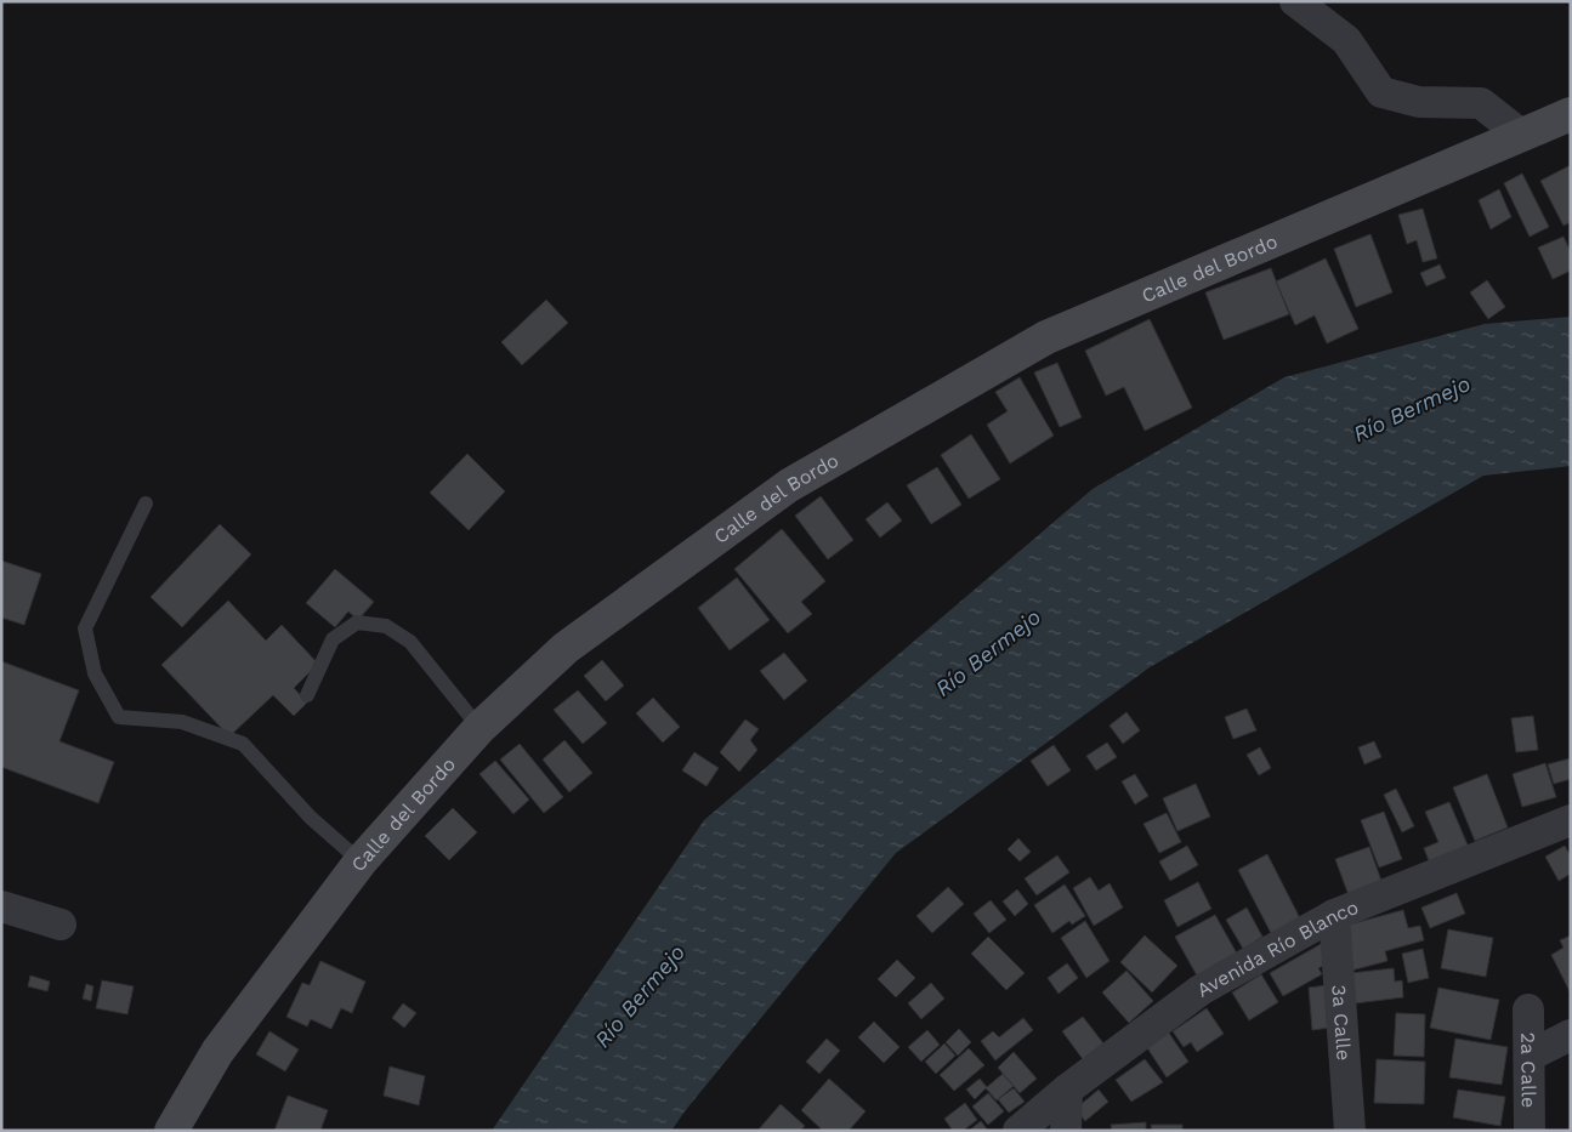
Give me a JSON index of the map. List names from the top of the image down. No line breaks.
{"streets":{"street":["Calle del Bordo","Avenida Río Blanco","3a Calle","2a Calle"]},"crossings":[["Avenida Río Blanco","3a Calle"]],"water":["Río Bermejo"]}
